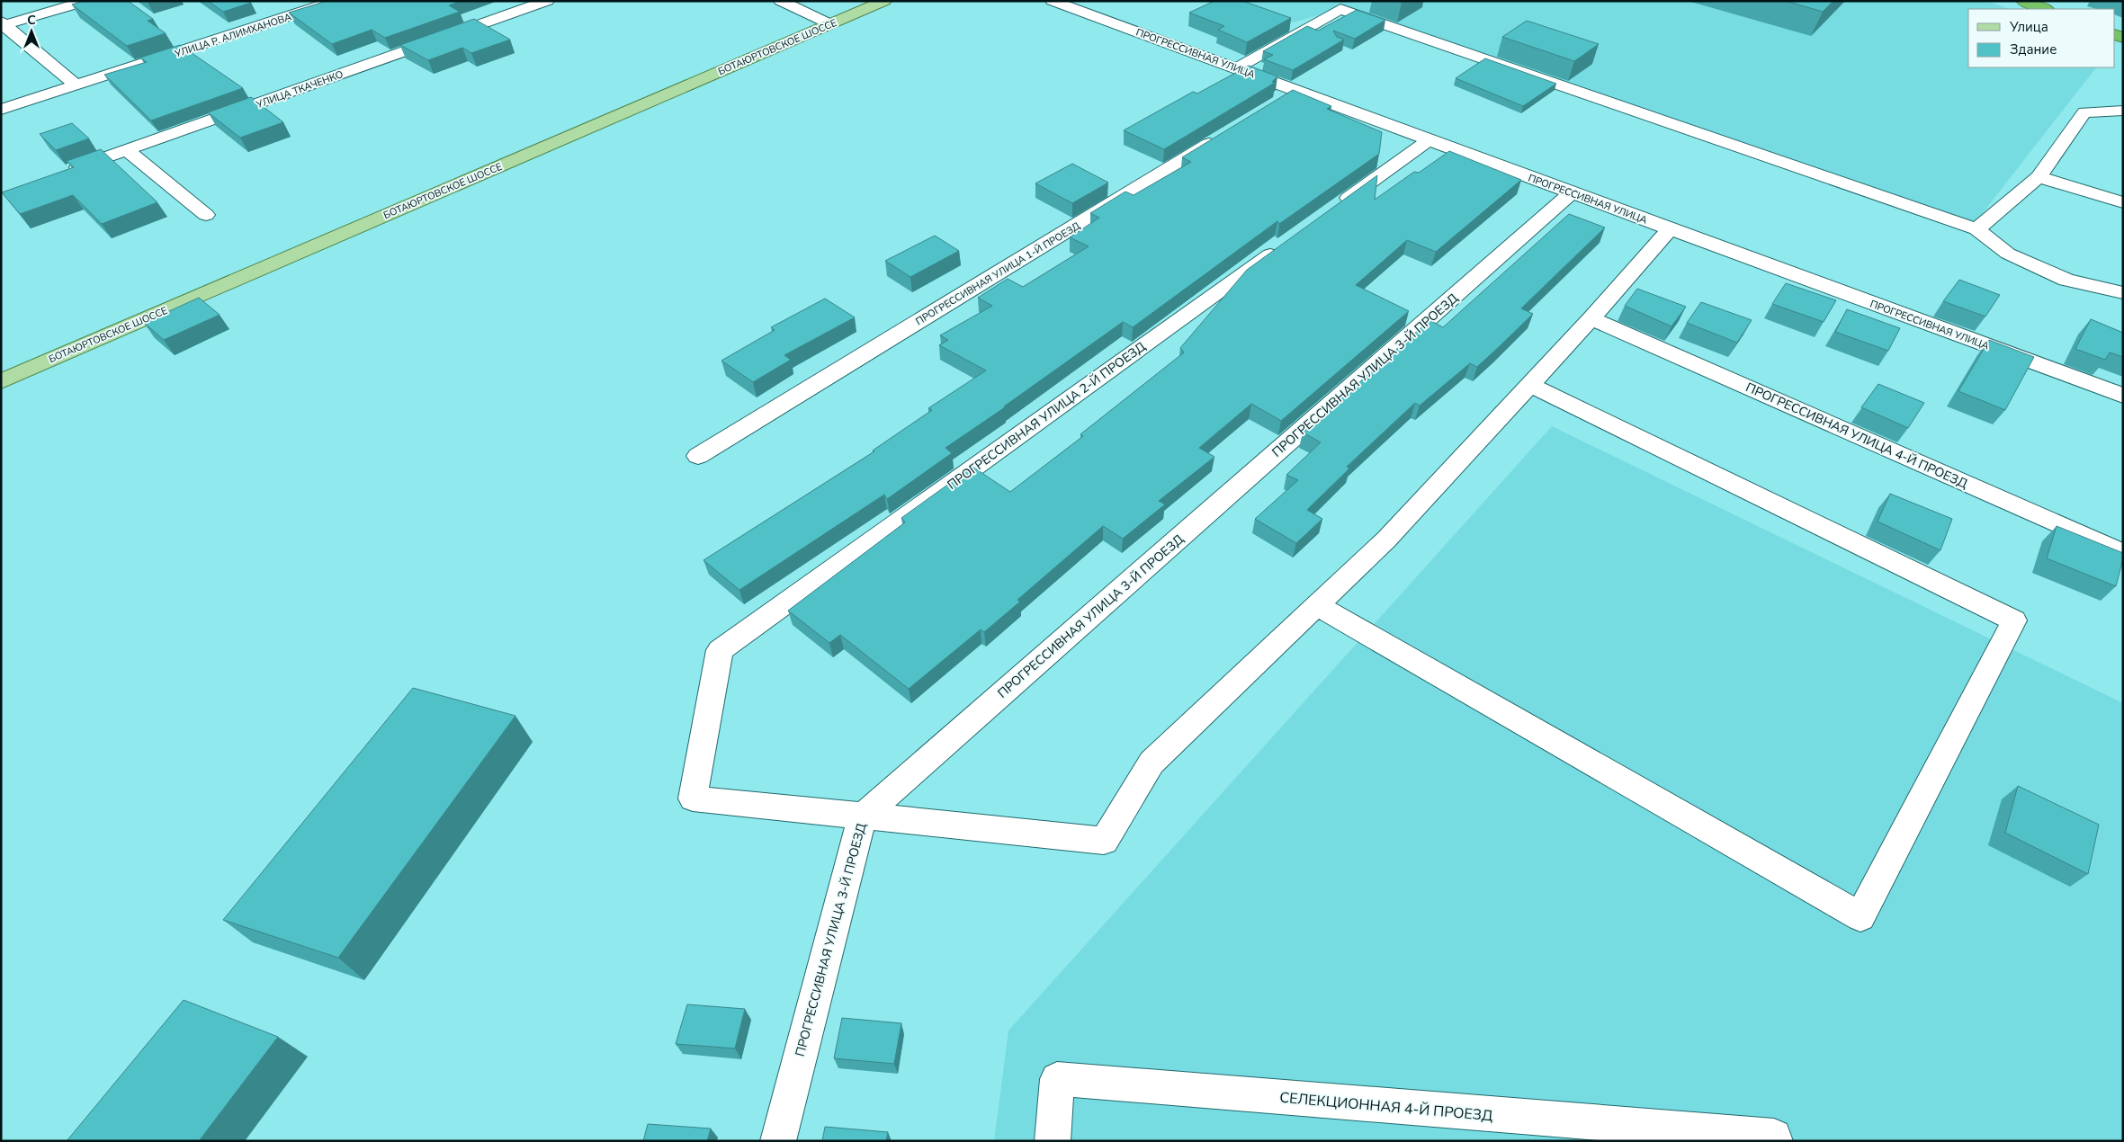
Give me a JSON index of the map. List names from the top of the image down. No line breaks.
{"streets":{"main road":["БОТАЮРТОВСКОЕ ШОССЕ"],"street":["УЛИЦА Р. АЛИМХАНОВА","ПРОГРЕССИВНАЯ УЛИЦА","УЛИЦА ТКАЧЕНКО","ПРОГРЕССИВНАЯ УЛИЦА 1-Й ПРОЕЗД","ПРОГРЕССИВНАЯ УЛИЦА 3-Й ПРОЕЗД","ПРОГРЕССИВНАЯ УЛИЦА 2-Й ПРОЕЗД","ПРОГРЕССИВНАЯ УЛИЦА 4-Й ПРОЕЗД","СЕЛЕКЦИОННАЯ 4-Й ПРОЕЗД"]},"crossings":[["ПРОГРЕССИВНАЯ УЛИЦА","ПРОГРЕССИВНАЯ УЛИЦА 3-Й ПРОЕЗД"],["ПРОГРЕССИВНАЯ УЛИЦА 3-Й ПРОЕЗД","ПРОГРЕССИВНАЯ УЛИЦА 2-Й ПРОЕЗД"]],"legend":["Улица","Здание"],"north":"top"}
